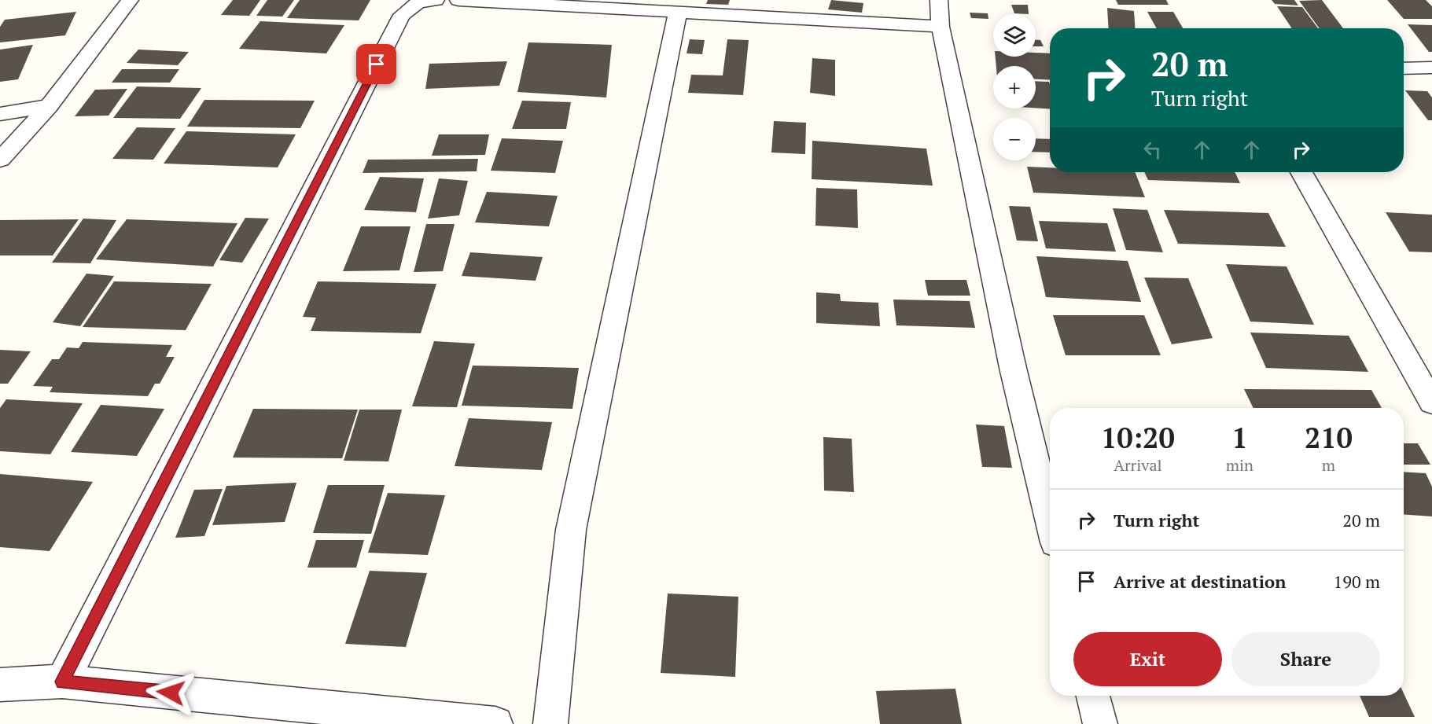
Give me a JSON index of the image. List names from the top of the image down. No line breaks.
{"page":{"map_buttons":["+","−"],"turn":["20 m","Turn right"],"eta":["10:20","Arrival","1","min","210","m"],"list":[{"name":"Turn right","value":"20 m"},{"name":"Arrive at destination","value":"190 m"}],"buttons":["Exit","Share"]}}
